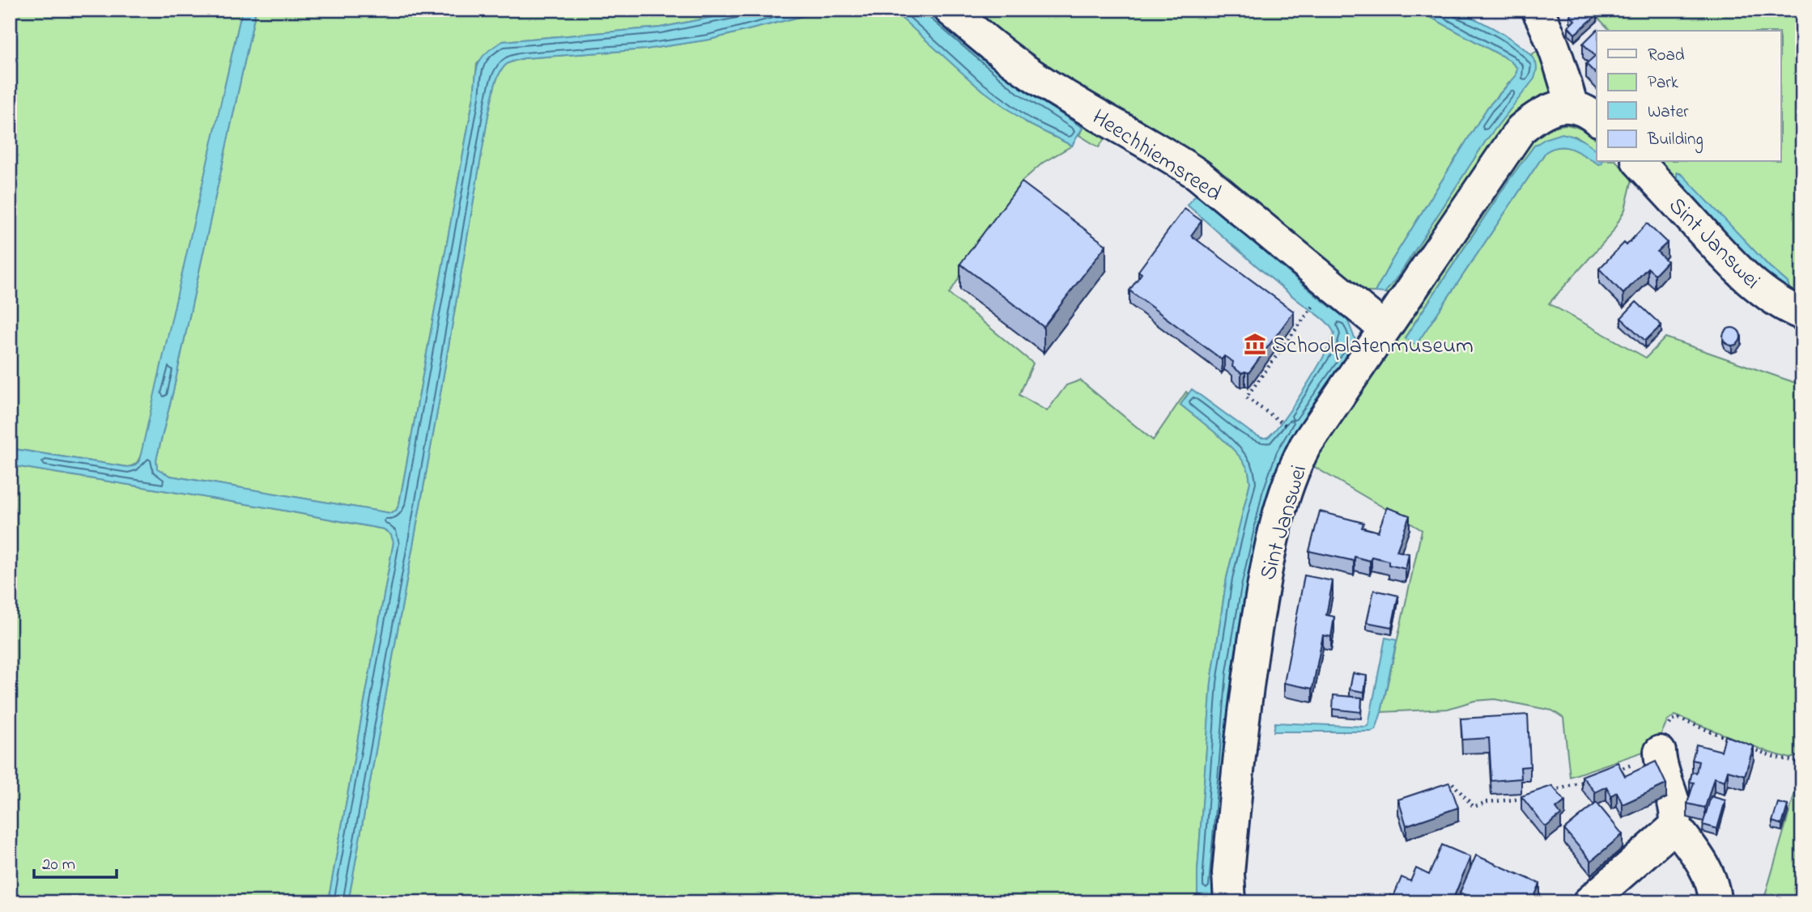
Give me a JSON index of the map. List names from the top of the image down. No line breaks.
{"streets":{"street":["Heechhiemsreed","Sint Janswei"]},"crossings":[["Heechhiemsreed","Sint Janswei"]],"places":{"museum":["Schoolplatenmuseum"]},"legend":["Road","Park","Water","Building"],"scale_bar":"20 m"}
